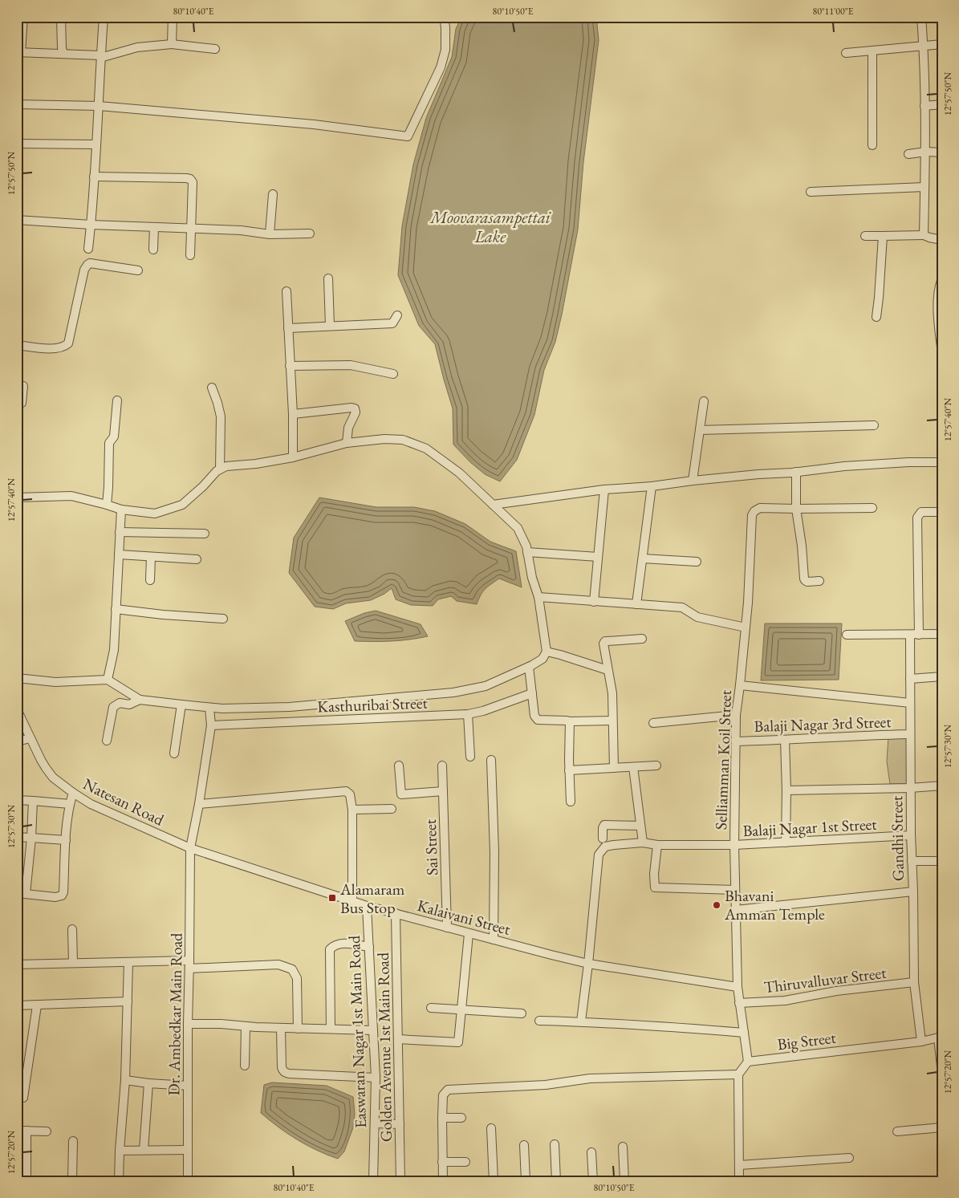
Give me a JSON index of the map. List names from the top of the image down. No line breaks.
{"streets":{"street":["Kasthuribai Street","Balaji Nagar 3rd Street","Selliamman Koil Street","Natesan Road","Balaji Nagar 1st Street","Gandhi Street","Sai Street","Kalaivani Street","Thiruvalluvar Street","Dr. Ambedkar Main Road","Easwaran Nagar 1st Main Road","Big Street","Golden Avenue 1st Main Road"]},"crossings":[["Kasthuribai Street","Dr. Ambedkar Main Road"],["Balaji Nagar 3rd Street","Selliamman Koil Street"],["Balaji Nagar 3rd Street","Gandhi Street"],["Selliamman Koil Street","Balaji Nagar 1st Street"],["Selliamman Koil Street","Kalaivani Street"],["Natesan Road","Kalaivani Street"],["Natesan Road","Dr. Ambedkar Main Road"],["Balaji Nagar 1st Street","Gandhi Street"],["Balaji Nagar 1st Street","Kalaivani Street"],["Gandhi Street","Thiruvalluvar Street"],["Gandhi Street","Big Street"],["Sai Street","Kalaivani Street"],["Kalaivani Street","Dr. Ambedkar Main Road"],["Kalaivani Street","Easwaran Nagar 1st Main Road"],["Kalaivani Street","Golden Avenue 1st Main Road"]],"water":["Moovarasampettai Lake"],"places":{"transit":["Alamaram Bus Stop"],"other":["Bhavani Amman Temple"]},"coordinates":["80°10'40\"E","80°10'50\"E","80°11'00\"E","12°57'50\"N","12°57'40\"N","12°57'30\"N","12°57'20\"N"]}
